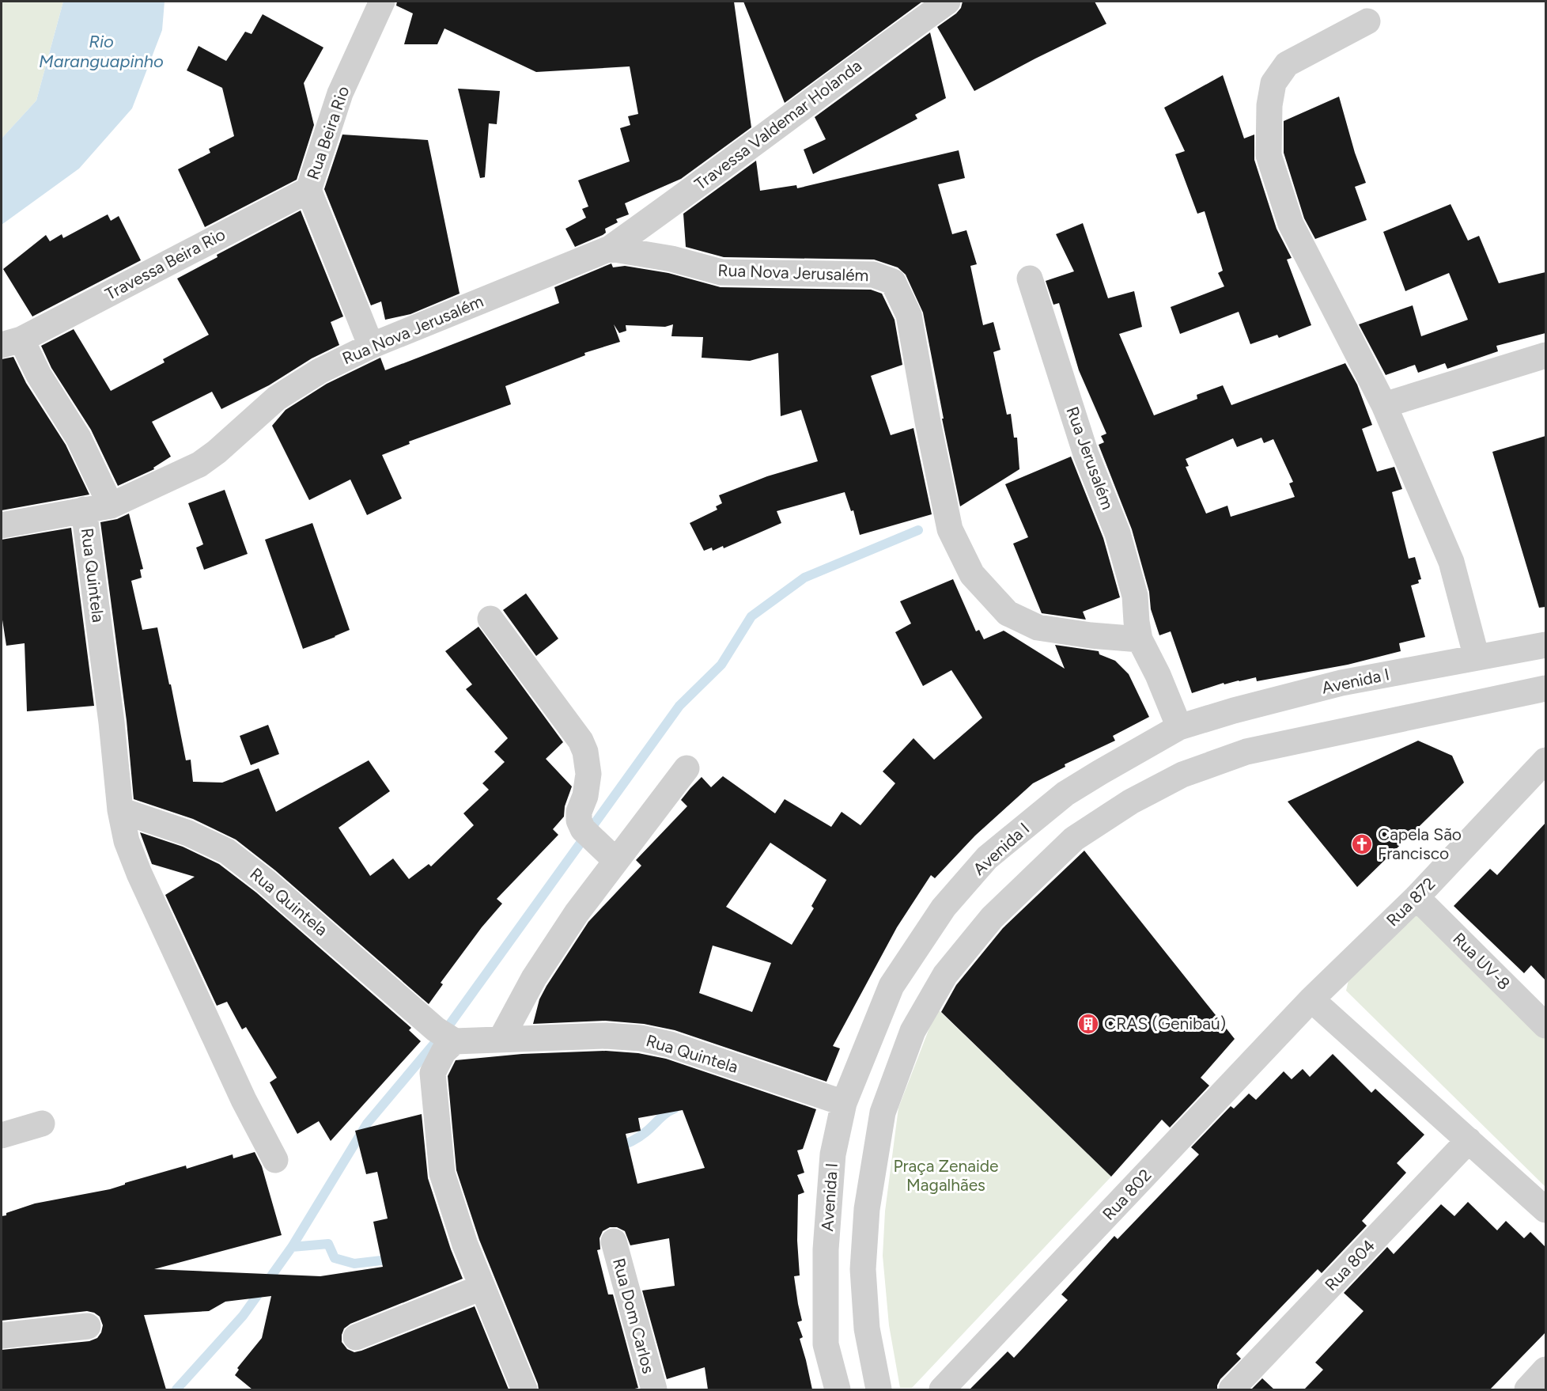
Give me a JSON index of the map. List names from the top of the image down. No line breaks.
{"streets":{"street":["Travessa Valdemar Holanda","Rua Beira Rio","Travessa Beira Rio","Rua Nova Jerusalém","Rua Jerusalém","Rua Quintela","Avenida I","Rua 872","Rua UV-8","Rua 802","Rua 804","Rua Dom Carlos"]},"crossings":[["Travessa Valdemar Holanda","Rua Nova Jerusalém"],["Rua Beira Rio","Travessa Beira Rio"],["Rua Beira Rio","Rua Nova Jerusalém"],["Travessa Beira Rio","Rua Nova Jerusalém"],["Rua Nova Jerusalém","Rua Jerusalém"],["Rua Nova Jerusalém","Rua Quintela"],["Rua Quintela","Avenida I"],["Rua 872","Rua UV-8"],["Rua 872","Rua 802"]],"water":["Rio Maranguapinho"],"parks":["Praça Zenaide Magalhães"],"places":{"church":["Capela São Francisco"],"building":["CRAS (Genibaú)"]}}
